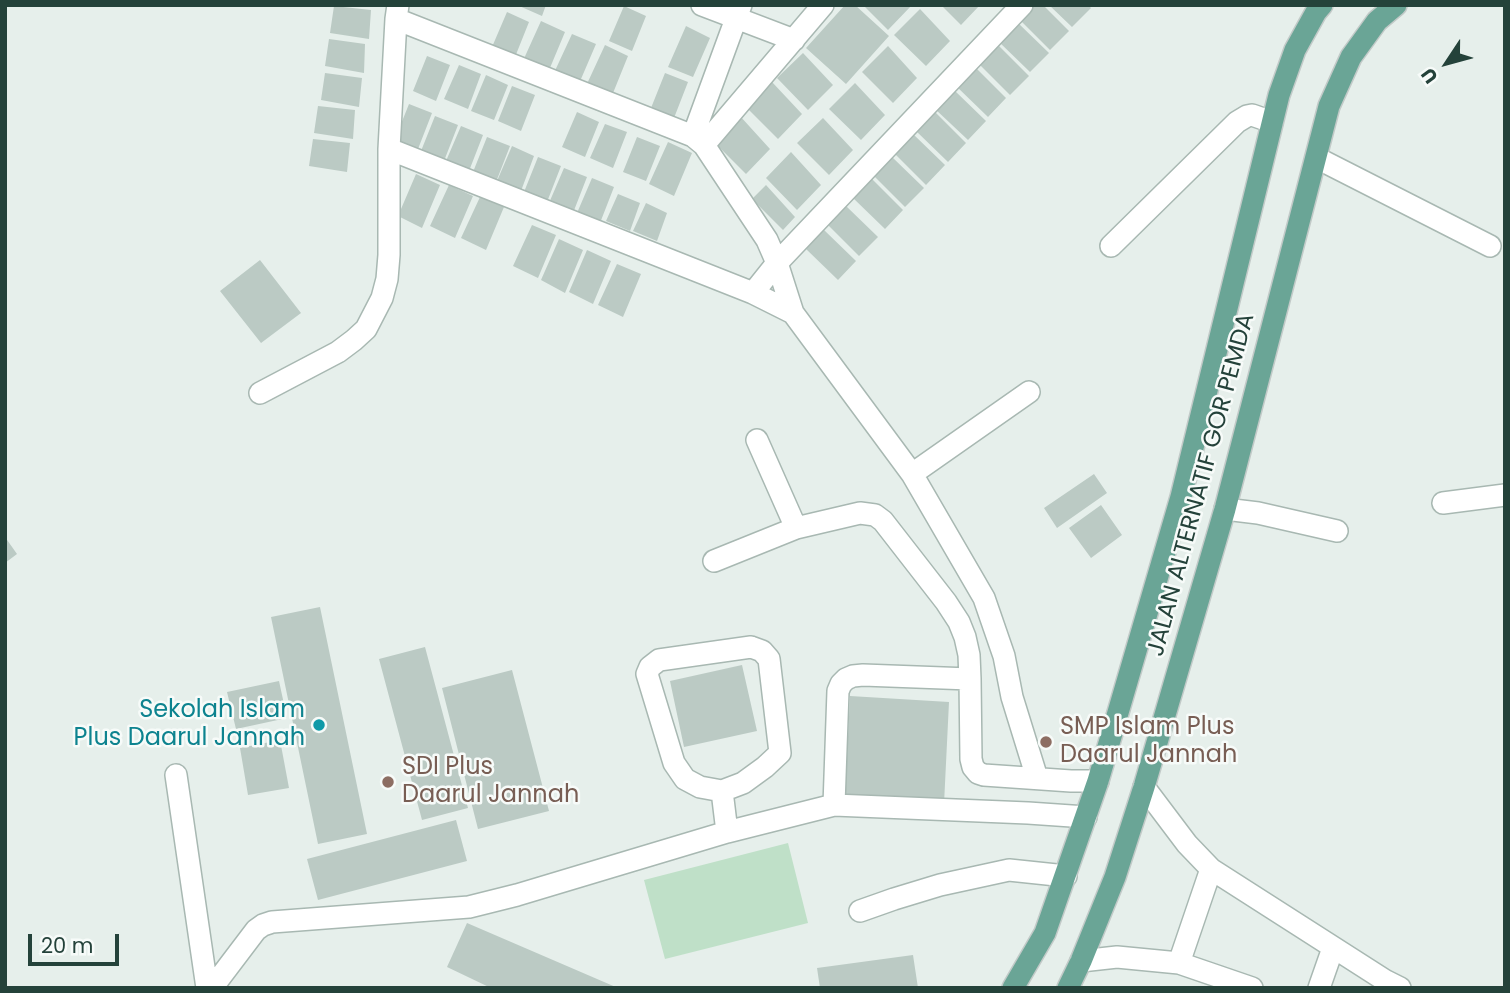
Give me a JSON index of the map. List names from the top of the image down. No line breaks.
{"streets":{"main road":["JALAN ALTERNATIF GOR PEMDA"]},"places":["Sekolah Islam Plus Daarul Jannah","SMP Islam Plus Daarul Jannah","SDI Plus Daarul Jannah"],"scale_bar":"20 m","north":"bottom left"}
